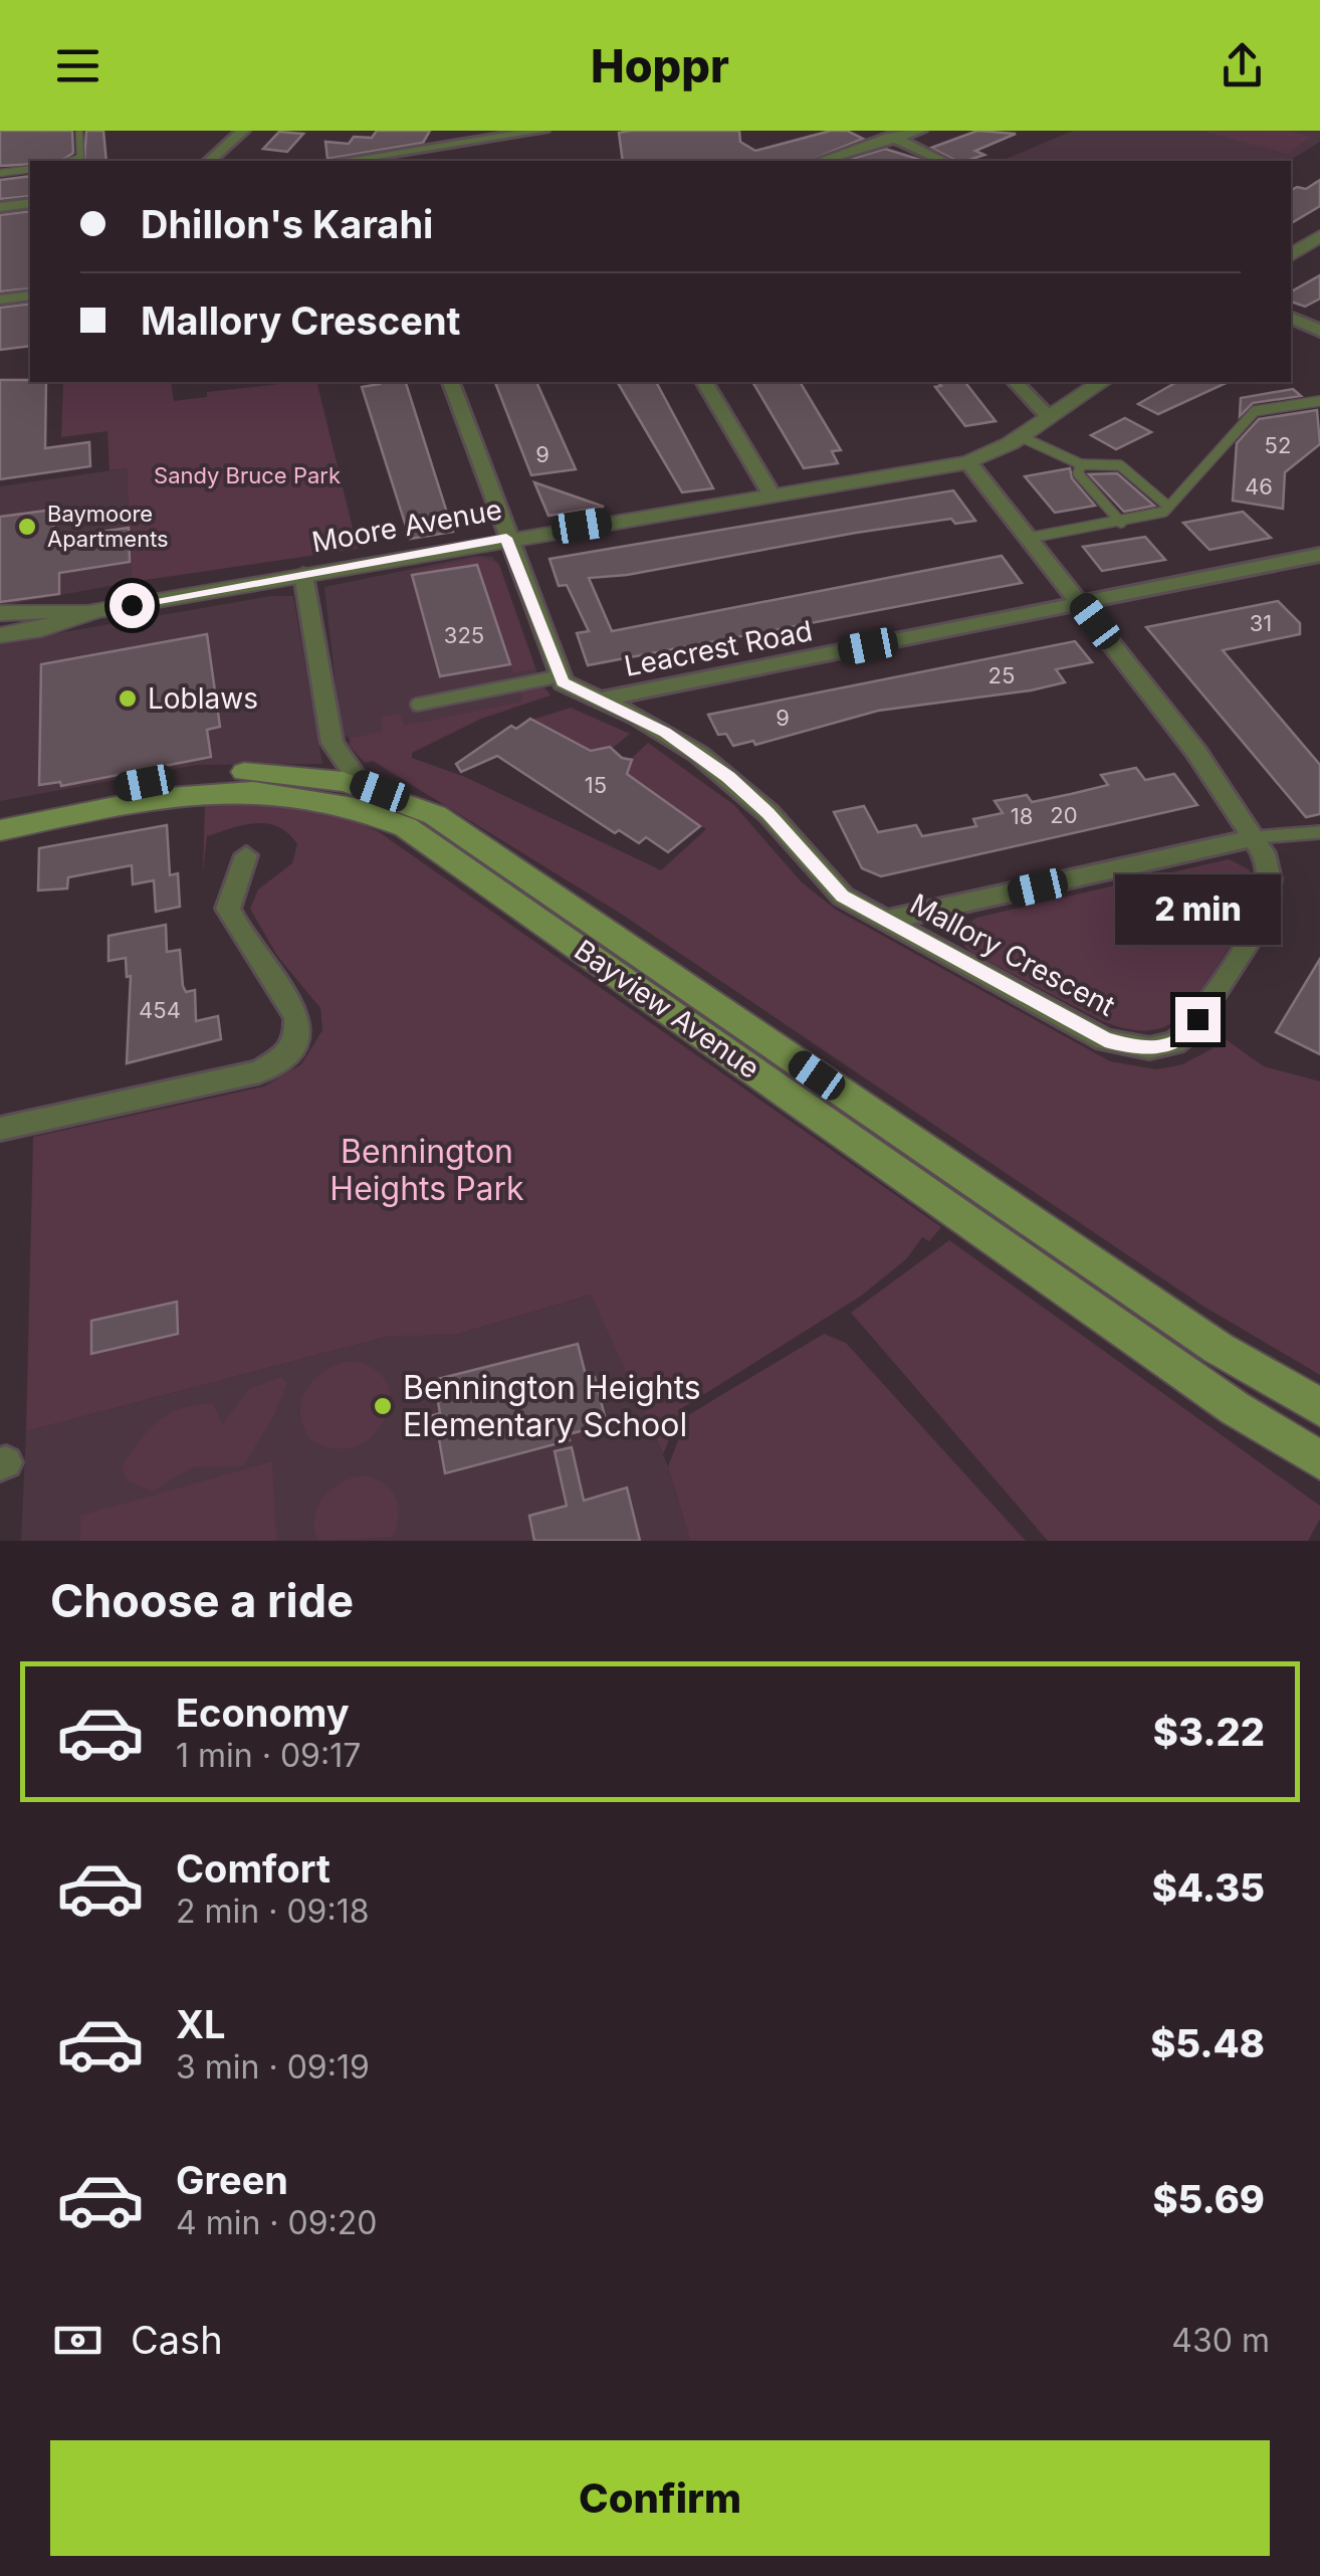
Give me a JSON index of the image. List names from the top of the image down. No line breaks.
{"streets":{"main road":["Bayview Avenue"],"street":["Moore Avenue","Leacrest Road","Mallory Crescent"]},"crossings":[["Moore Avenue","Mallory Crescent"],["Leacrest Road","Mallory Crescent"]],"parks":["Sandy Bruce Park","Bennington Heights Park"],"places":["Baymoore Apartments","Loblaws","Bennington Heights Elementary School"],"house_numbers":["52","9","46","31","325","25","9","15","20","18","454"],"page":{"header":"Hoppr","banner":["Dhillon's Karahi","Mallory Crescent"],"bubble":"2 min","heading":"Choose a ride","list":[{"name":"Economy","note":"1 min · 09:17","value":"$3.22"},{"name":"Comfort","note":"2 min · 09:18","value":"$4.35"},{"name":"XL","note":"3 min · 09:19","value":"$5.48"},{"name":"Green","note":"4 min · 09:20","value":"$5.69"}],"pay":["Cash","430 m"],"buttons":"Confirm"}}
